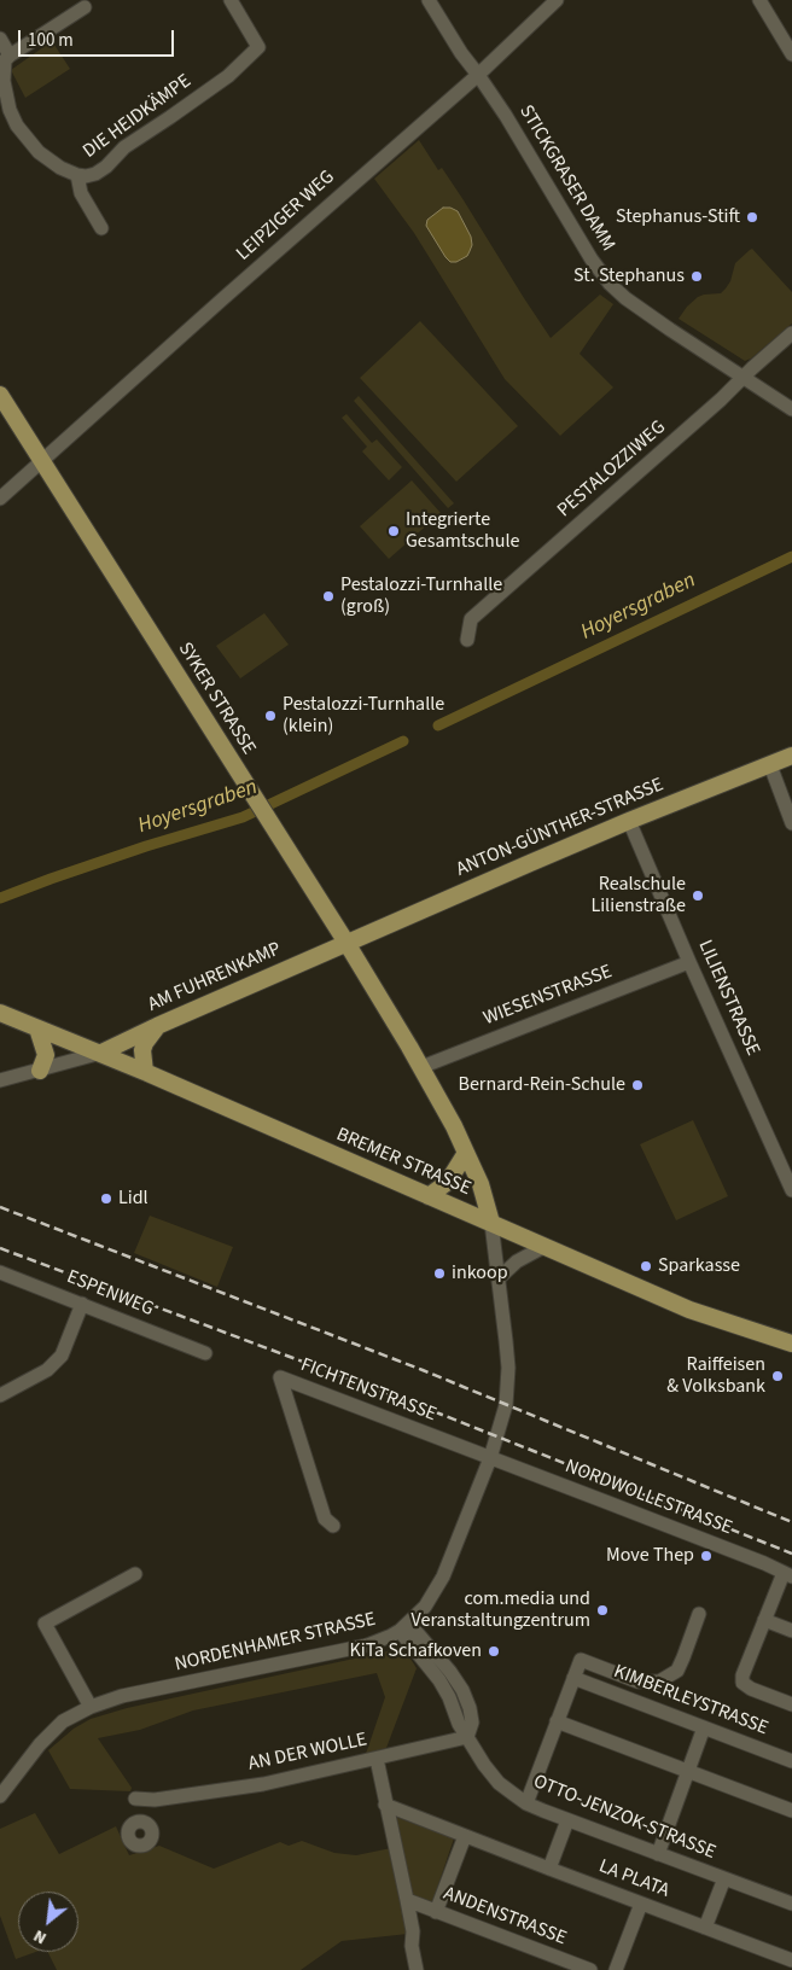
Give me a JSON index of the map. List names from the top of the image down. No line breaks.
{"streets":{"main road":["SYKER STRASSE","ANTON-GÜNTHER-STRASSE","AM FUHRENKAMP","BREMER STRASSE"],"street":["DIE HEIDKÄMPE","STICKGRASER DAMM","LEIPZIGER WEG","PESTALOZZIWEG","WIESENSTRASSE","LILIENSTRASSE","ESPENWEG","FICHTENSTRASSE","NORDWOLLESTRASSE","NORDENHAMER STRASSE","KIMBERLEYSTRASSE","AN DER WOLLE","OTTO-JENZOK-STRASSE","LA PLATA","ANDENSTRASSE"]},"crossings":[["STICKGRASER DAMM","LEIPZIGER WEG"],["STICKGRASER DAMM","PESTALOZZIWEG"],["LEIPZIGER WEG","SYKER STRASSE"],["SYKER STRASSE","ANTON-GÜNTHER-STRASSE"],["SYKER STRASSE","AM FUHRENKAMP"],["SYKER STRASSE","WIESENSTRASSE"],["SYKER STRASSE","BREMER STRASSE"],["SYKER STRASSE","NORDENHAMER STRASSE"],["ANTON-GÜNTHER-STRASSE","AM FUHRENKAMP"],["ANTON-GÜNTHER-STRASSE","LILIENSTRASSE"],["AM FUHRENKAMP","BREMER STRASSE"],["WIESENSTRASSE","LILIENSTRASSE"],["BREMER STRASSE","NORDENHAMER STRASSE"],["FICHTENSTRASSE","NORDWOLLESTRASSE"],["FICHTENSTRASSE","NORDENHAMER STRASSE"],["NORDWOLLESTRASSE","NORDENHAMER STRASSE"],["NORDENHAMER STRASSE","OTTO-JENZOK-STRASSE"],["AN DER WOLLE","OTTO-JENZOK-STRASSE"]],"water":["Hoyersgraben"],"places":["Stephanus-Stift","St. Stephanus","Integrierte Gesamtschule","Pestalozzi-Turnhalle (groß)","Pestalozzi-Turnhalle (klein)","Realschule Lilienstraße","Bernard-Rein-Schule","Lidl","Sparkasse","inkoop","Raiffeisen & Volksbank","Move Thep","com.media und Veranstaltungzentrum","KiTa Schafkoven"],"scale_bar":"100 m","north":"bottom left"}
